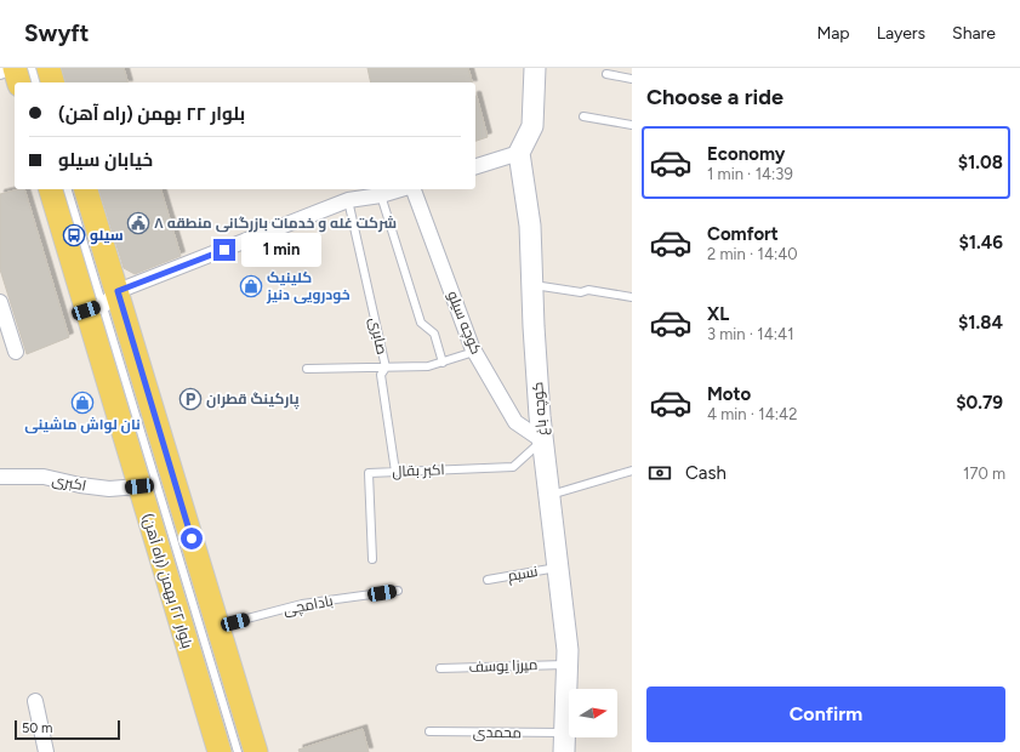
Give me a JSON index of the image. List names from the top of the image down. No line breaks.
{"streets":{"main road":["کوچه باغ","بلوار ۲۲ بهمن (راه آهن)"],"street":["کوچه سیلو","اکبری"],"lane":["صابری","اکبر بقال","نسیم","بادامچی","میرزا یوسف","محمدی"]},"crossings":[["کوچه سیلو","کوچه باغ"],["کوچه سیلو","اکبر بقال"],["صابری","اکبر بقال"],["کوچه باغ","اکبر بقال"],["کوچه باغ","نسیم"],["کوچه باغ","میرزا یوسف"],["کوچه باغ","محمدی"],["اکبری","بلوار ۲۲ بهمن (راه آهن)"],["بلوار ۲۲ بهمن (راه آهن)","بادامچی"]],"places":{"public building":["شرکت غله و خدمات بازرگانی منطقه ۸"],"bus stop":["سیلو"],"shop":["کلینیک خودرویی دنیز","نان لواش ماشینی"],"parking":["پارکینگ قطران"]},"scale_bar":"50 m","north":"right","page":{"header":"Swyft","nav":["Map","Layers","Share"],"heading":"Choose a ride","banner":["بلوار ۲۲ بهمن (راه آهن)","خیابان سیلو"],"list":[{"name":"Economy","note":"1 min · 14:39","value":"$1.08"},{"name":"Comfort","note":"2 min · 14:40","value":"$1.46"},{"name":"XL","note":"3 min · 14:41","value":"$1.84"},{"name":"Moto","note":"4 min · 14:42","value":"$0.79"}],"bubble":"1 min","pay":["Cash","170 m"],"buttons":"Confirm","scale":"50 m"}}
